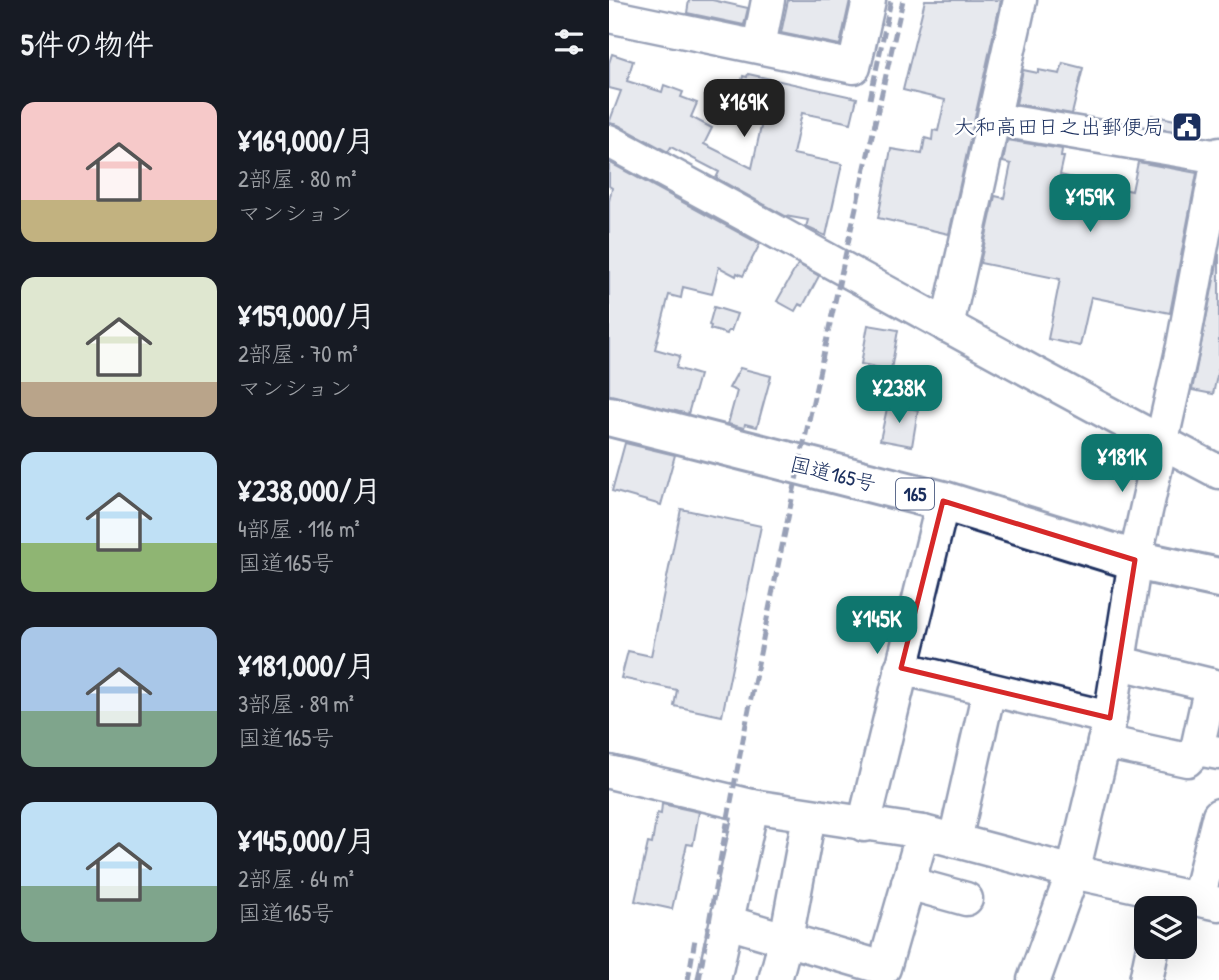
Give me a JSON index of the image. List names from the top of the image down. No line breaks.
{"streets":{"highway":["国道165号","165"]},"places":{"public building":["大和高田日之出郵便局"]},"page":{"heading":"5件の物件","price":["¥169K","¥159K","¥238K","¥181K","¥145K"],"list":[{"name":"¥169,000/月","note":"2部屋 · 80 m² · マンション"},{"name":"¥159,000/月","note":"2部屋 · 70 m² · マンション"},{"name":"¥238,000/月","note":"4部屋 · 116 m² · 国道165号"},{"name":"¥181,000/月","note":"3部屋 · 89 m² · 国道165号"},{"name":"¥145,000/月","note":"2部屋 · 64 m² · 国道165号"}]}}
